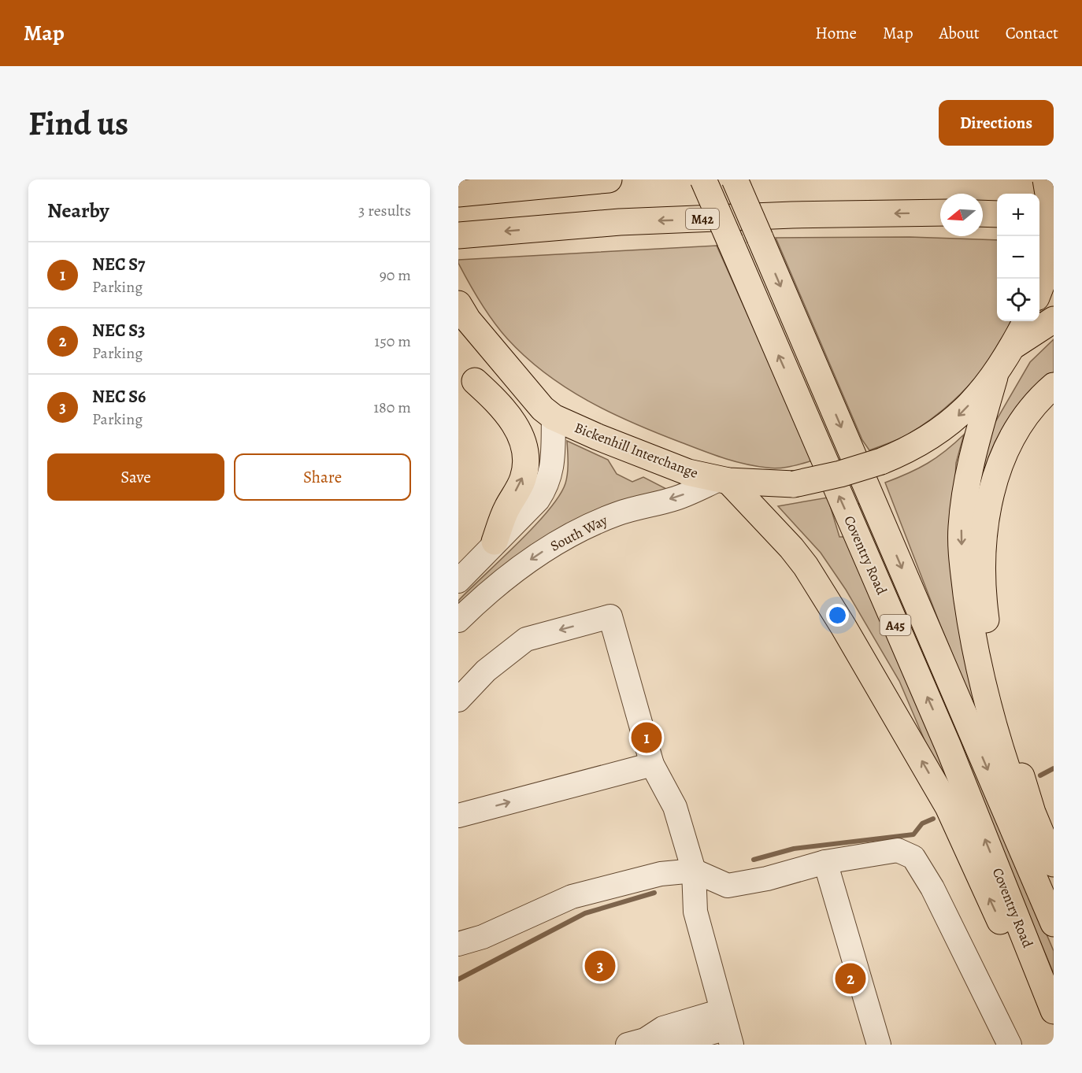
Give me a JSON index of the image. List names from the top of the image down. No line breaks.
{"streets":{"highway":["M42","Bickenhill Interchange","Coventry Road","A45"],"street":["South Way"]},"crossings":[["Bickenhill Interchange","South Way"]],"one_way":["Bickenhill Interchange","South Way"],"north":"left","page":{"header":"Map","nav":["Home","Map","About","Contact"],"buttons":["Directions",["Save","Share"]],"title":"Find us","heading":["Nearby","3 results"],"map_buttons":["+","−"],"list":[{"mark":"1","name":"NEC S7","note":"Parking","value":"90 m"},{"mark":"2","name":"NEC S3","note":"Parking","value":"150 m"},{"mark":"3","name":"NEC S6","note":"Parking","value":"180 m"}],"pins":["1","3","2"]}}
